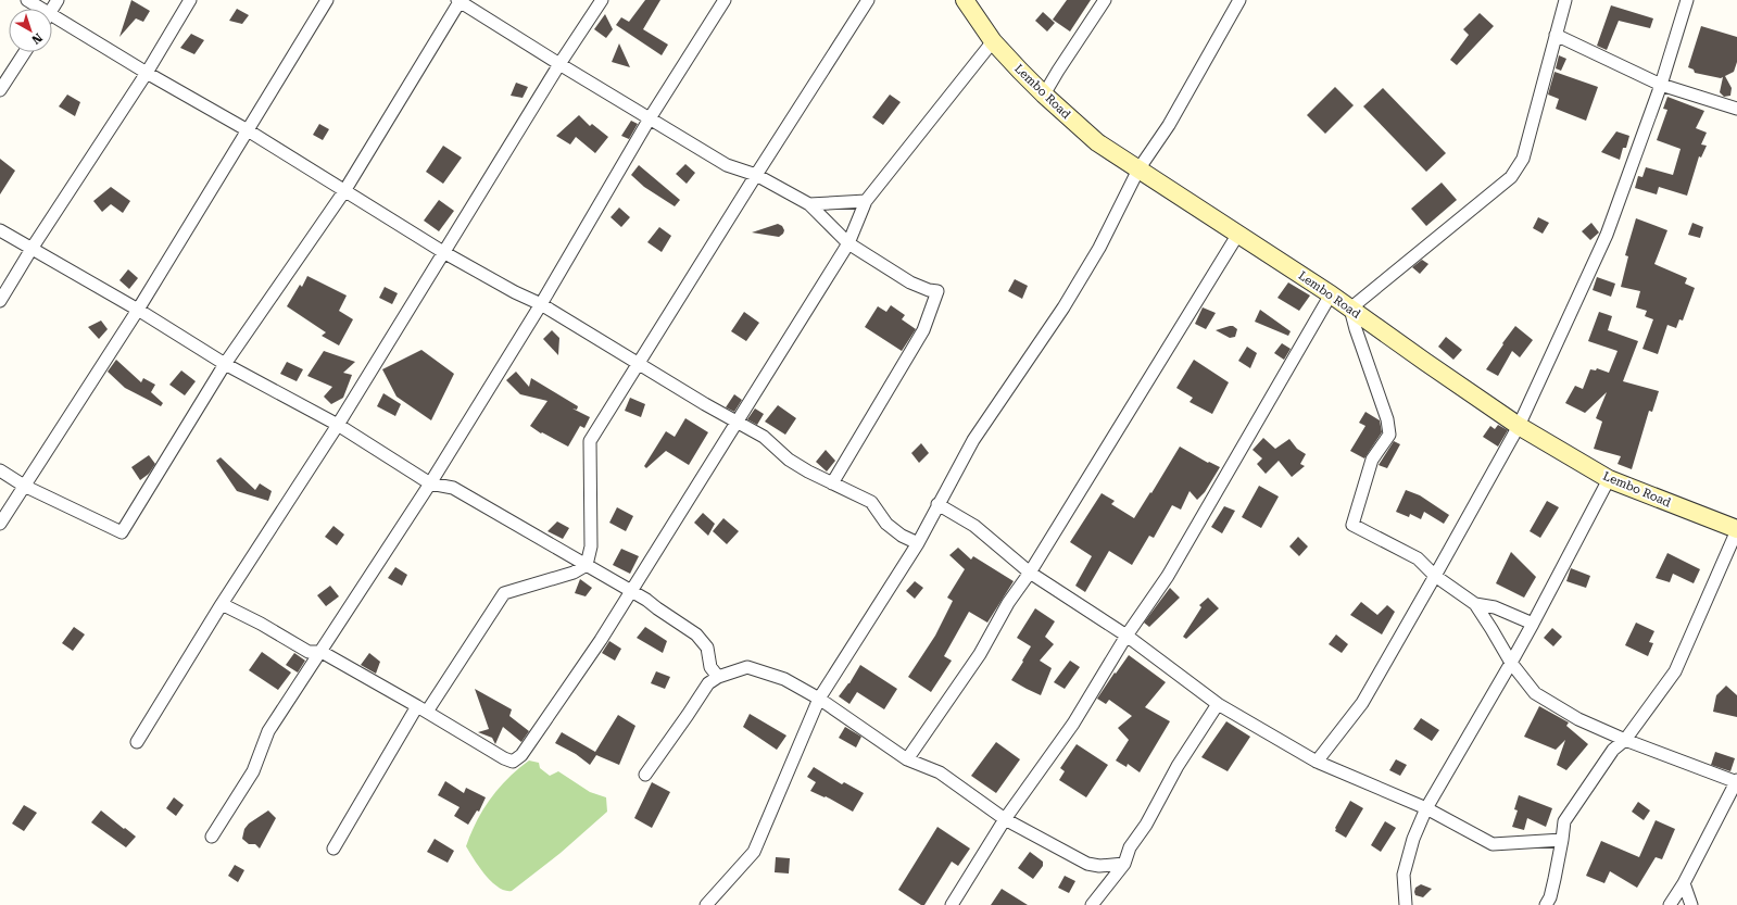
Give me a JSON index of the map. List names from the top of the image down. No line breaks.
{"streets":{"street":["Lembo Road"]},"north":"bottom right"}
